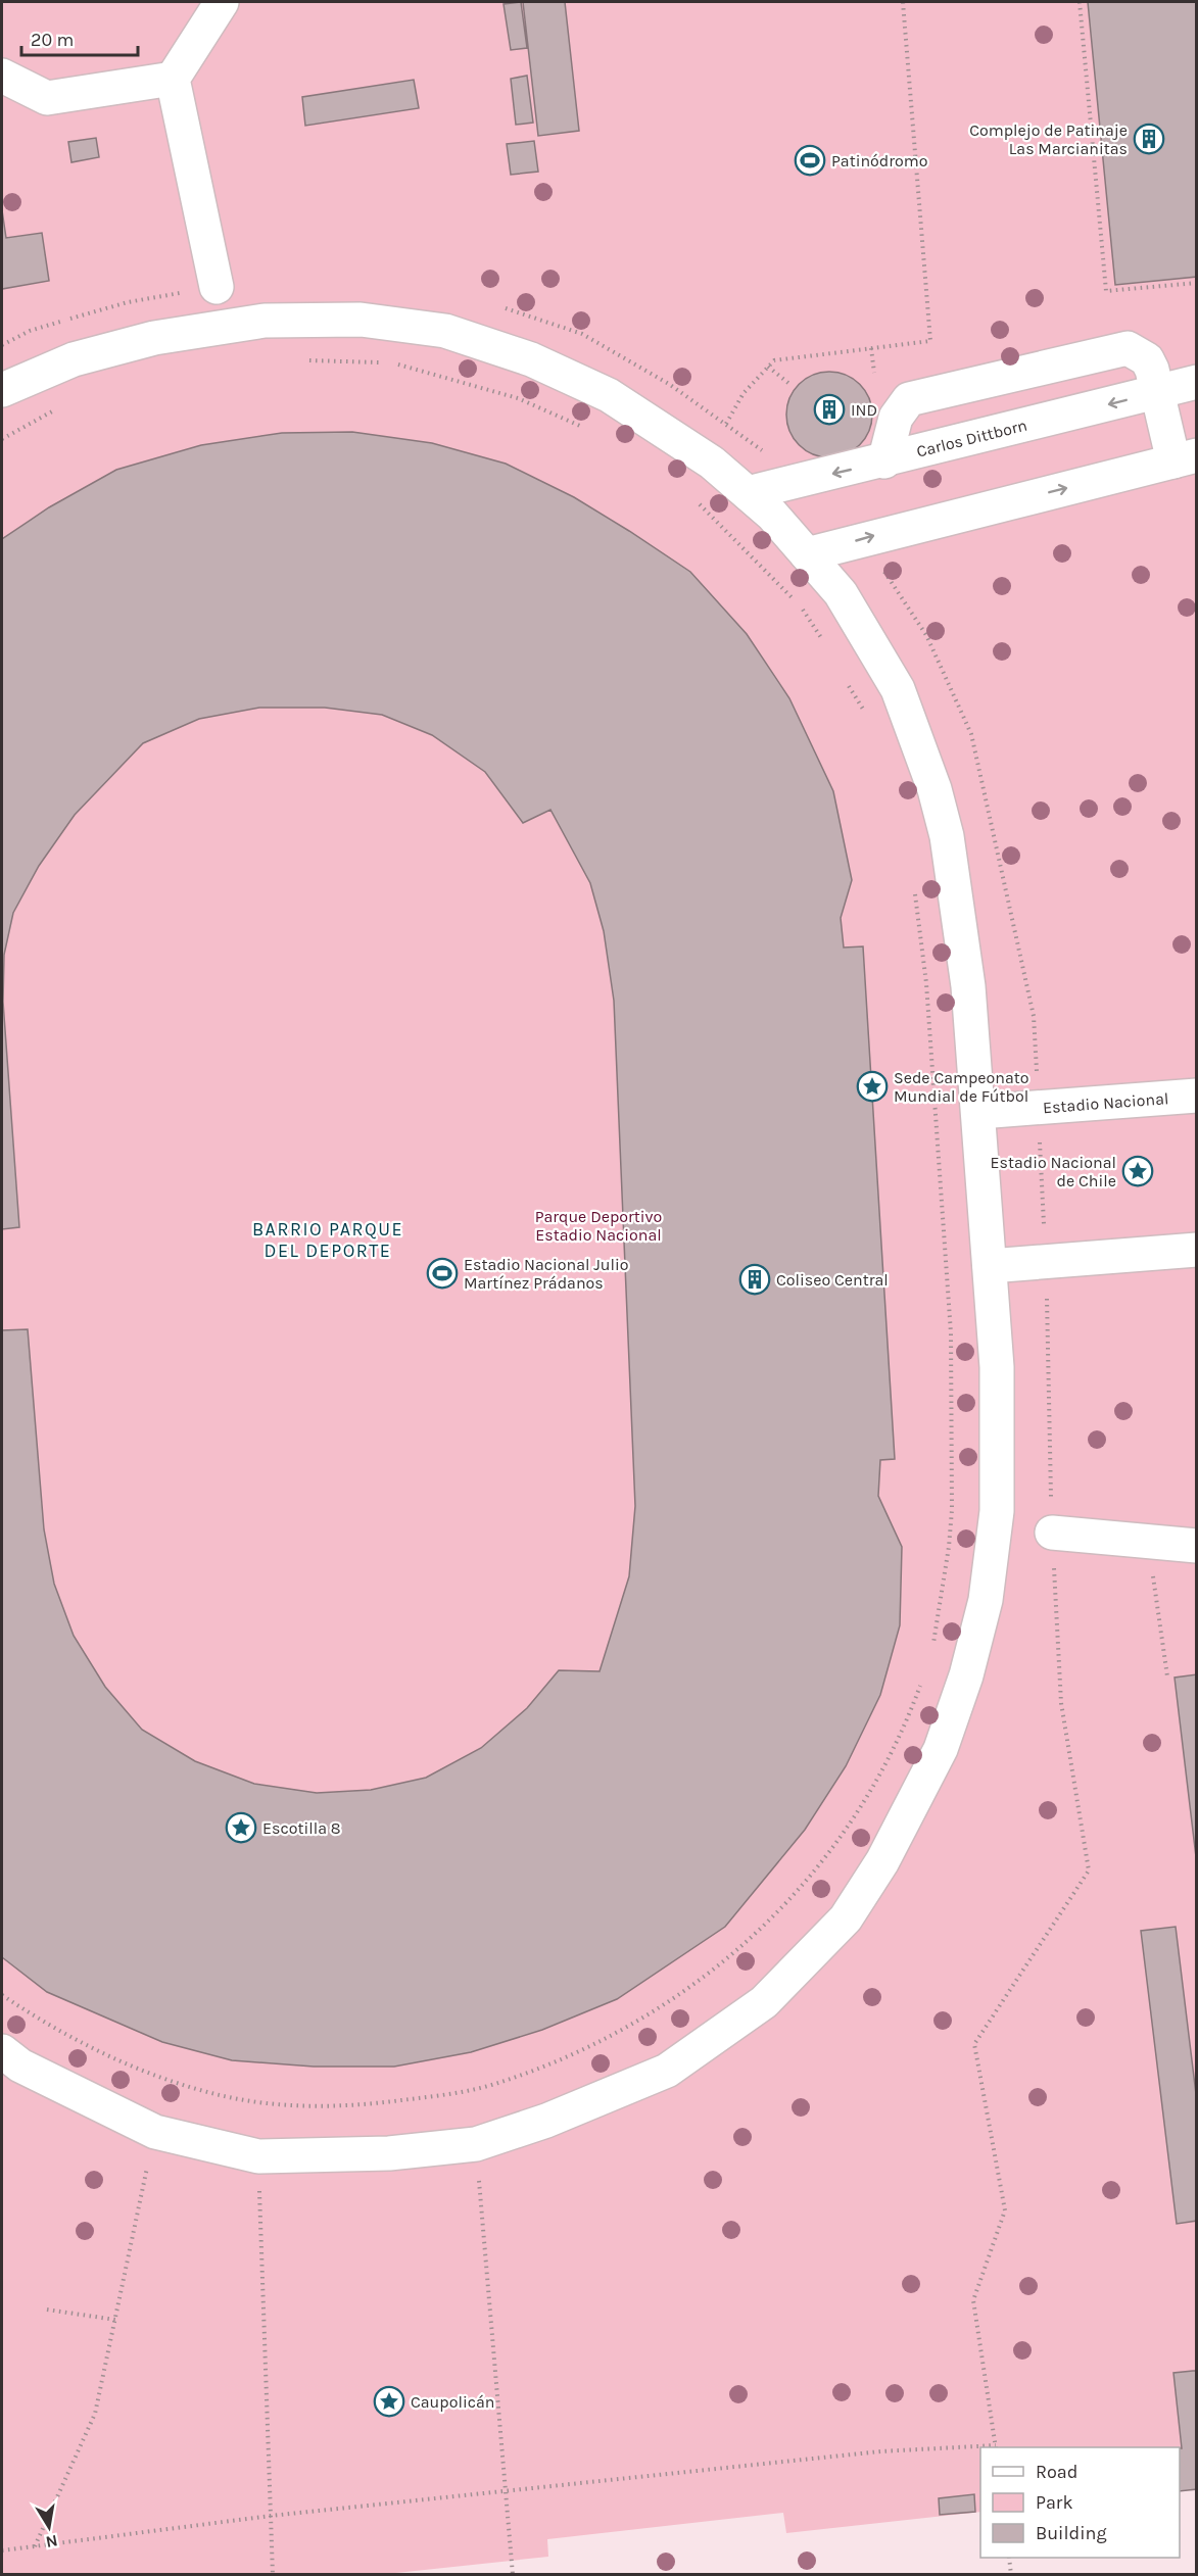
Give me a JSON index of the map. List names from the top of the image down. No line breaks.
{"streets":{"street":["Carlos Dittborn","Estadio Nacional"]},"districts":["BARRIO PARQUE DEL DEPORTE"],"parks":["Parque Deportivo Estadio Nacional"],"places":{"building":["Complejo de Patinaje Las Marcianitas","IND","Coliseo Central"],"sports":["Patinódromo","Estadio Nacional Julio Martínez Prádanos"],"place":["Sede Campeonato Mundial de Fútbol","Estadio Nacional de Chile","Escotilla 8","Caupolicán"]},"legend":["Road","Park","Building"],"scale_bar":"20 m","north":"bottom"}
